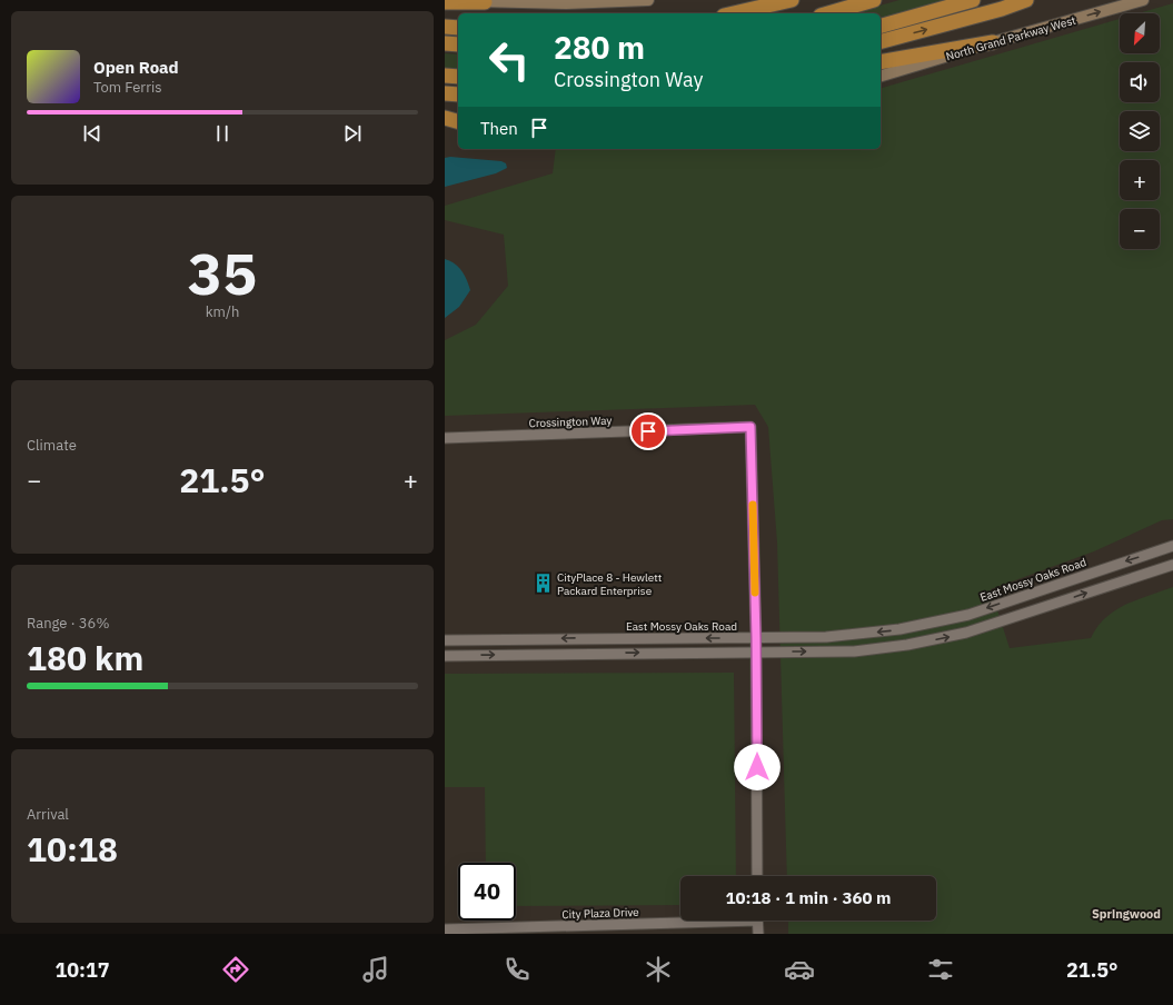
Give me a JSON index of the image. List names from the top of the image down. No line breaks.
{"streets":{"main road":["North Grand Parkway West"],"street":["Crossington Way","East Mossy Oaks Road","City Plaza Drive"]},"crossings":[["Crossington Way","East Mossy Oaks Road"]],"one_way":["North Grand Parkway West"],"districts":["Springwood"],"places":{"building":["CityPlace 8 - Hewlett Packard Enterprise"]},"north":"bottom left","page":{"map_buttons":["+","−"],"turn":["280 m","Crossington Way"],"song":["Open Road","Tom Ferris"],"then":"Then","tile":[["35","km/h"],"Climate",["Range · 36%","180 km"],["Arrival","10:18"]],"heat":["−","21.5°","+"],"limit":"40","trip":"10:18 · 1 min · 360 m","tabs":["10:17","21.5°"]}}
